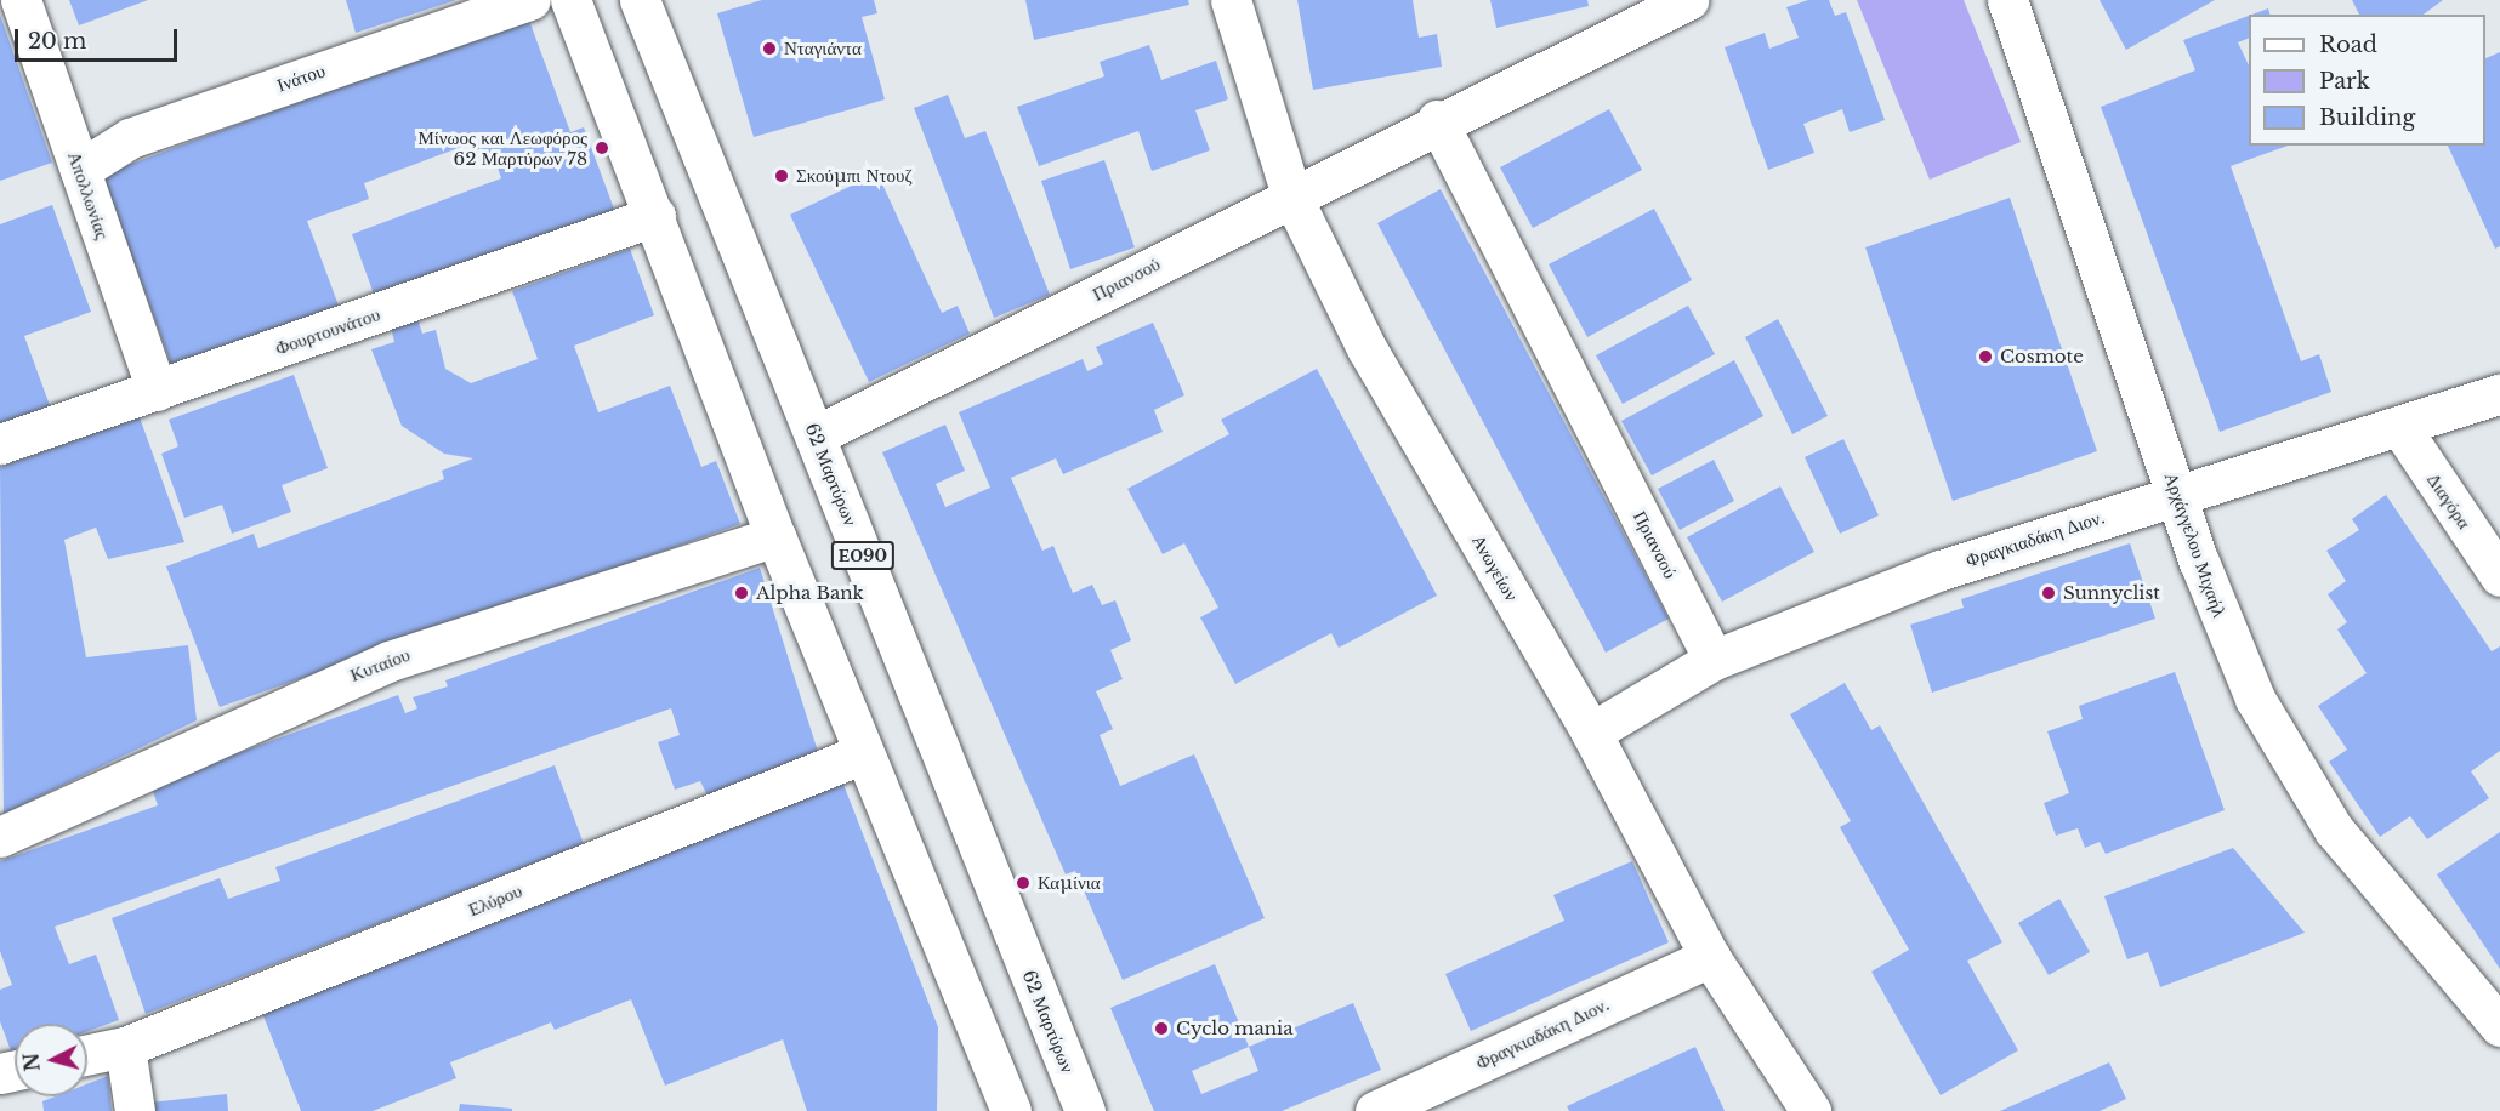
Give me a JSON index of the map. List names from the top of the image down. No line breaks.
{"streets":{"street":["Ινάτου","Απολλωνίας","Πριανσού","Φουρτουνάτου","62 Μαρτύρων","Διαγόρα","Φραγκιαδάκη Διον.","Αρχάγγελου Μιχαήλ","ΕΟ90","Ανωγείων","Κυταίου","Ελύρου"]},"crossings":[["Ινάτου","Απολλωνίας"],["Απολλωνίας","Φουρτουνάτου"],["Πριανσού","62 Μαρτύρων"],["Πριανσού","Φραγκιαδάκη Διον."],["Πριανσού","Ανωγείων"],["Διαγόρα","Φραγκιαδάκη Διον."],["Φραγκιαδάκη Διον.","Αρχάγγελου Μιχαήλ"],["Φραγκιαδάκη Διον.","Ανωγείων"]],"places":["Νταγιάντα","Μίνωος και Λεωφόρος 62 Μαρτύρων 78","Σκούμπι Ντουζ","Cosmote","Alpha Bank","Sunnyclist","Καμίνια","Cyclo mania"],"legend":["Road","Park","Building"],"scale_bar":"20 m","north":"left"}
